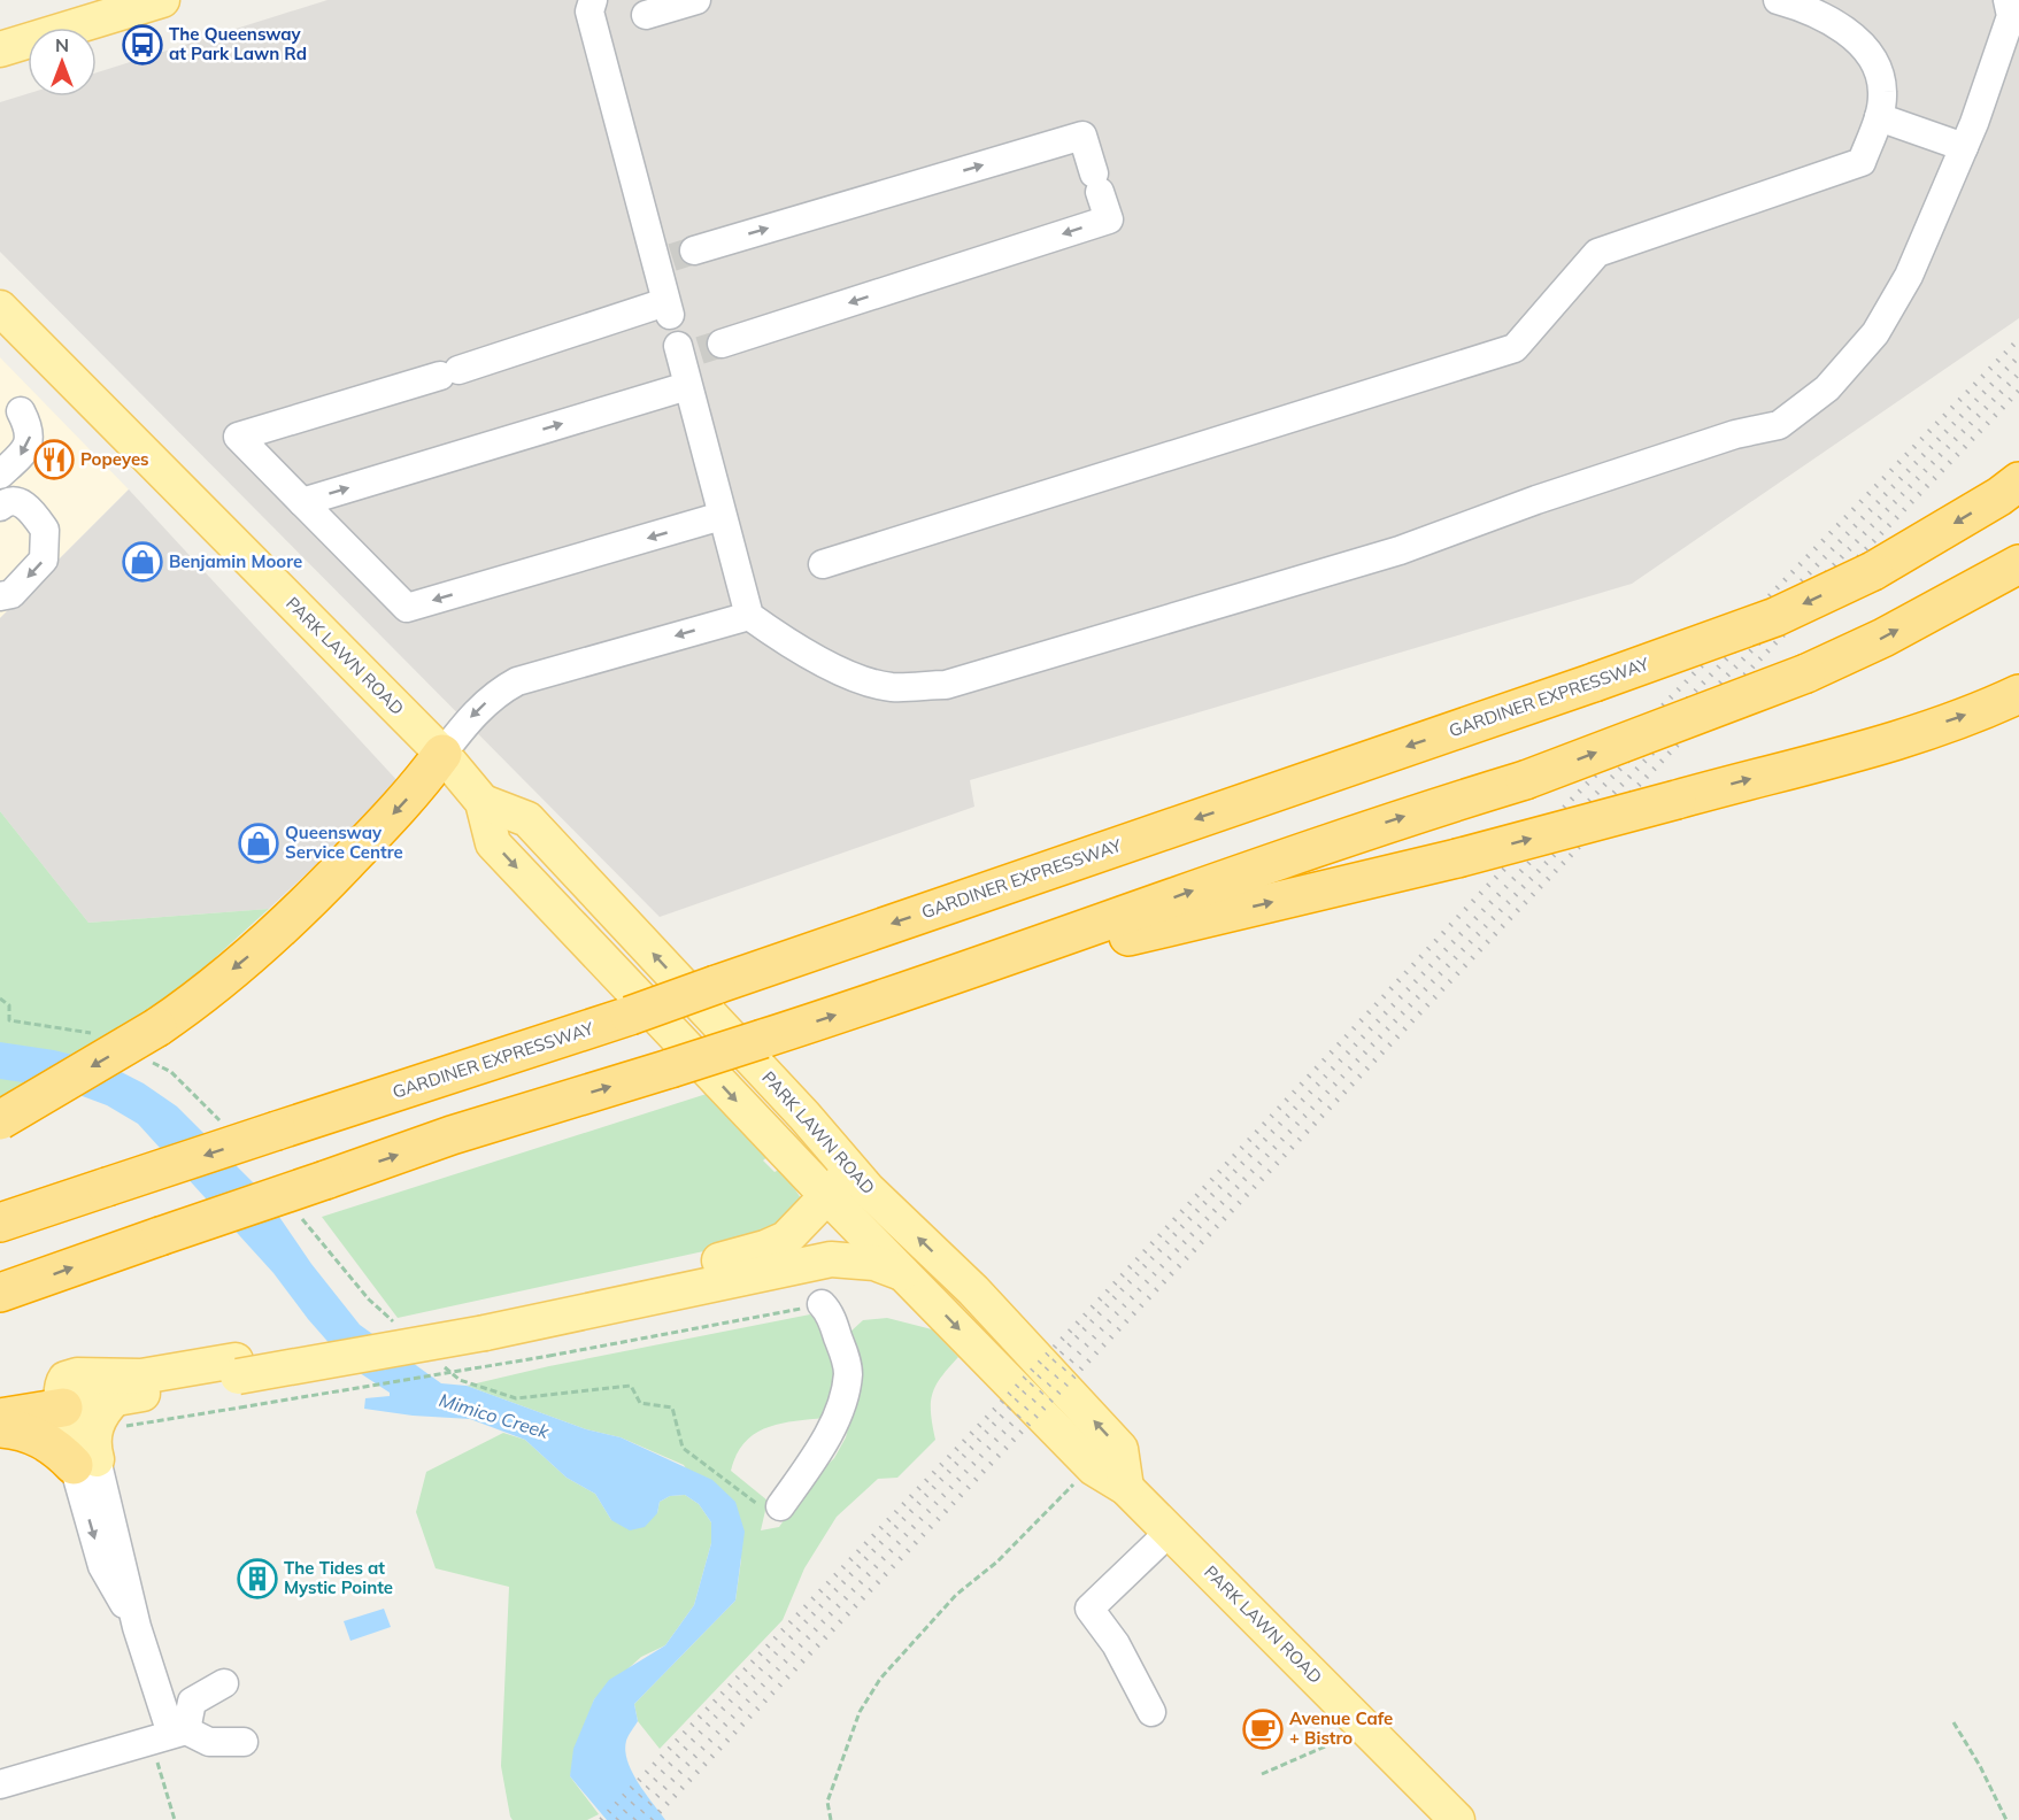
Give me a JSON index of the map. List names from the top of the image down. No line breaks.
{"streets":{"highway":["GARDINER EXPRESSWAY"],"main road":["PARK LAWN ROAD"]},"water":["Mimico Creek"],"places":{"bus stop":["The Queensway at Park Lawn Rd"],"restaurant":["Popeyes"],"shop":["Benjamin Moore","Queensway Service Centre"],"building":["The Tides at Mystic Pointe"],"cafe":["Avenue Cafe + Bistro"]},"north":"top"}
